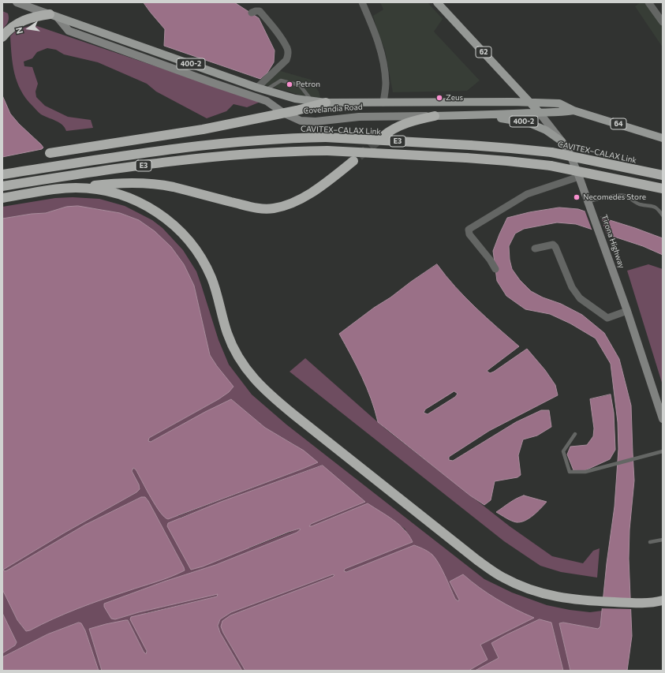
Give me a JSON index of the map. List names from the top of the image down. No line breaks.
{"streets":{"highway":["CAVITEX–CALAX Link","E3"],"main road":["62","400-2","Covelandia Road","64","Tirona Highway"]},"crossings":[["400-2","Covelandia Road"],["400-2","Tirona Highway"],["Covelandia Road","64"],["Covelandia Road","Tirona Highway"],["64","Tirona Highway"]],"places":["Petron","Zeus","Necomedes Store"],"north":"left"}
